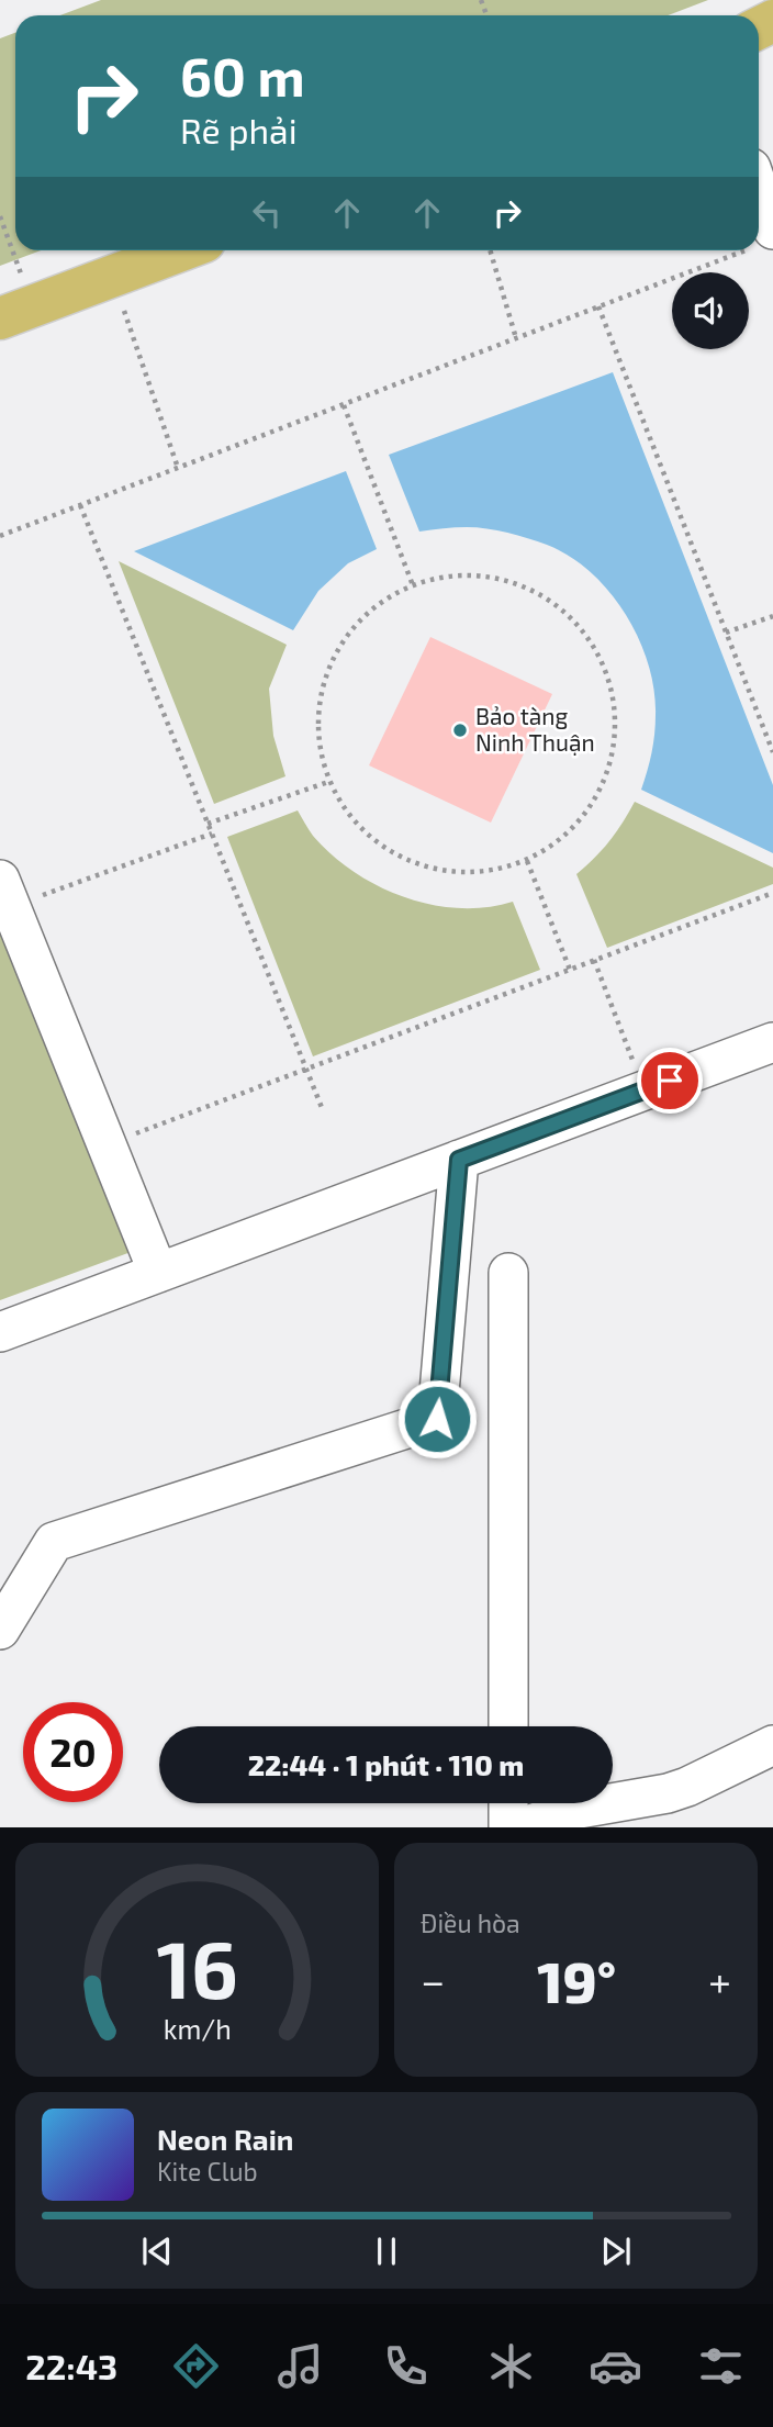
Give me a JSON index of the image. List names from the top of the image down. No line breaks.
{"places":["Bảo tàng Ninh Thuận"],"page":{"turn":["60 m","Rẽ phải"],"limit":"20","trip":"22:44 · 1 phút · 110 m","tile":"Điều hòa","heat":["−","19°","+"],"song":["Neon Rain","Kite Club"],"tabs":"22:43","gauge":["16","km/h"]}}
